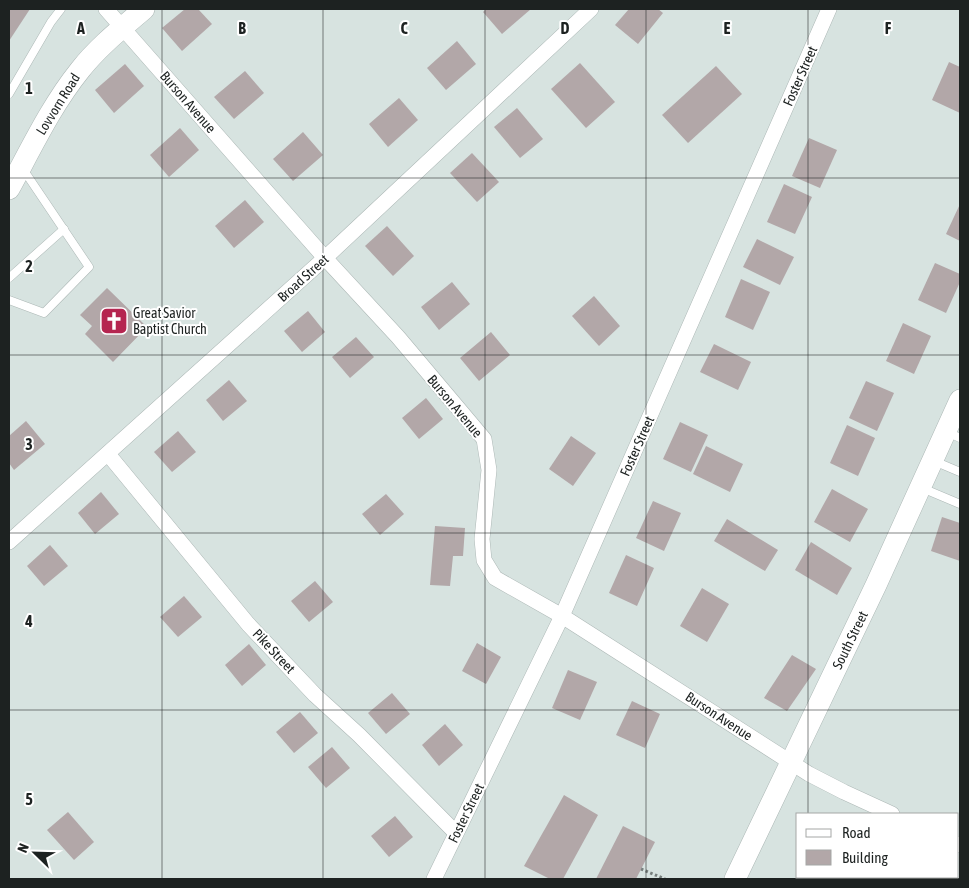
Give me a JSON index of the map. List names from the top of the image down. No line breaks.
{"streets":{"street":["Foster Street","Burson Avenue","Lovvorn Road","Broad Street","South Street","Pike Street"]},"crossings":[["Foster Street","Burson Avenue"],["Foster Street","Pike Street"],["Burson Avenue","Lovvorn Road"],["Burson Avenue","Broad Street"],["Burson Avenue","South Street"],["Broad Street","Pike Street"]],"places":{"church":["Great Savior Baptist Church"]},"legend":["Road","Building"],"north":"top left","grid":{"columns":["A","B","C","D","E","F"],"rows":["1","2","3","4","5"]}}
